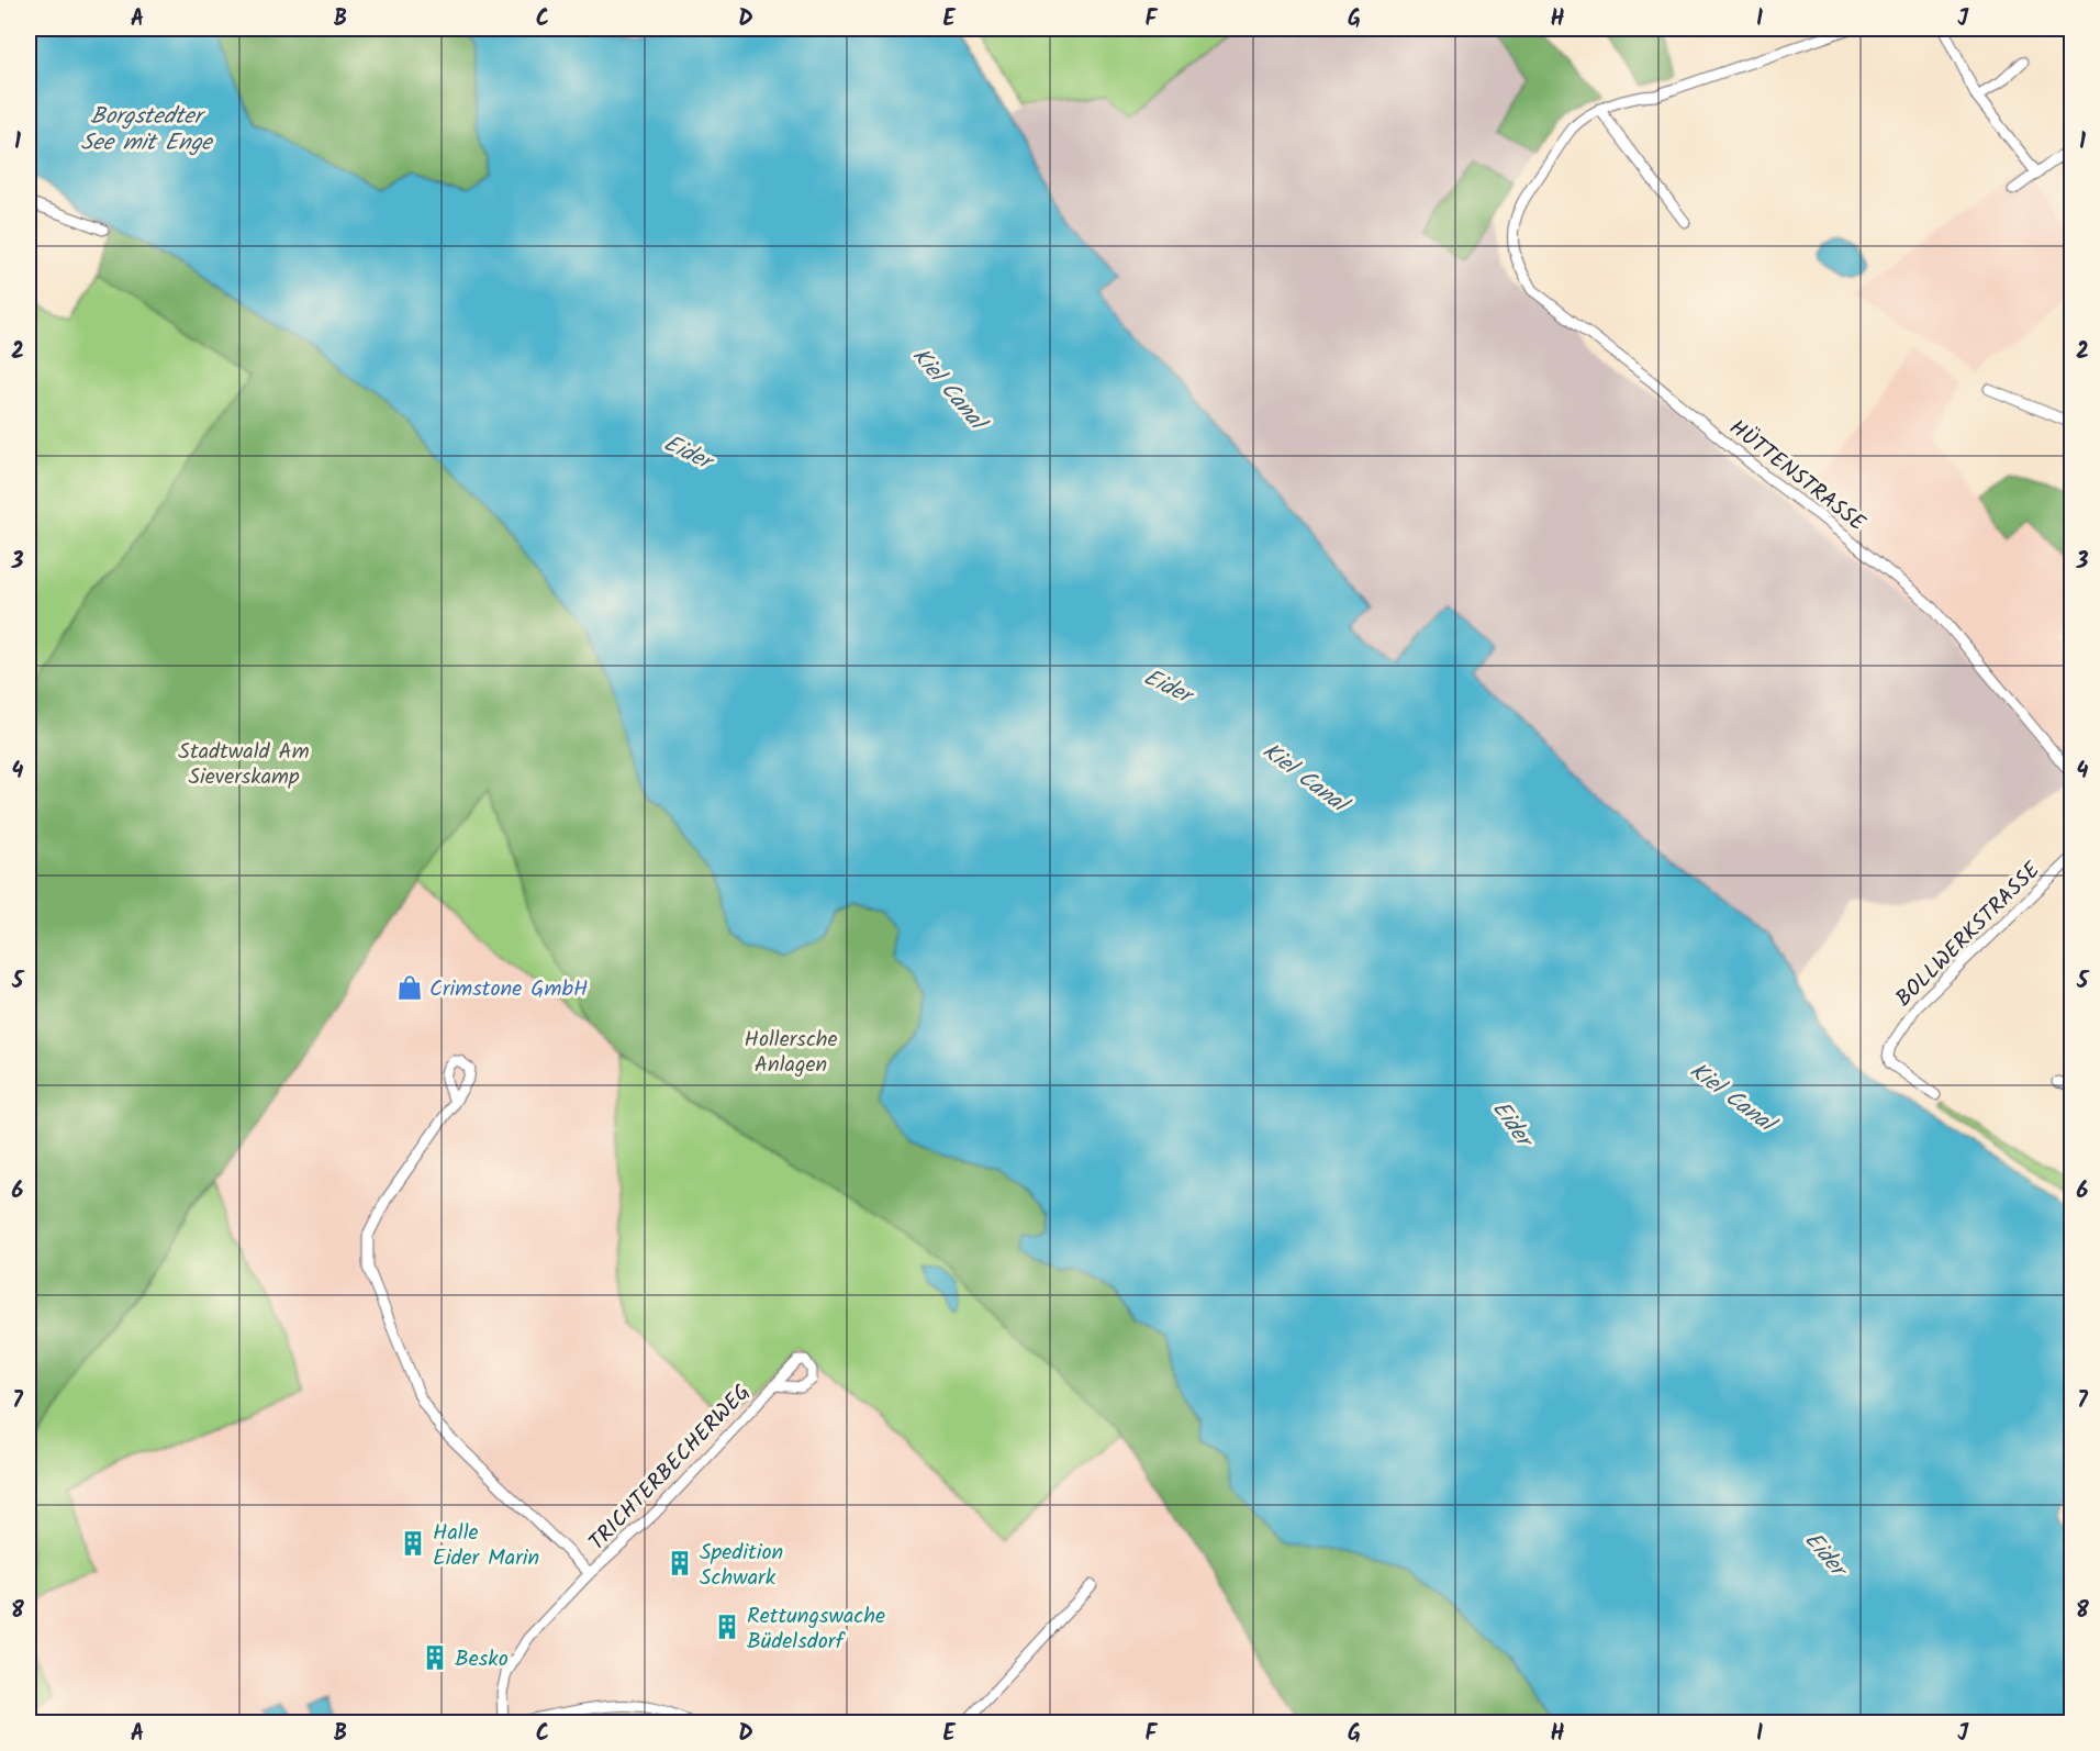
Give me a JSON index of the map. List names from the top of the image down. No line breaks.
{"streets":{"street":["HÜTTENSTRASSE","BOLLWERKSTRASSE","TRICHTERBECHERWEG"]},"water":["Borgstedter See mit Enge","Kiel Canal","Eider"],"parks":["Stadtwald Am Sieverskamp","Hollersche Anlagen"],"places":{"shop":["Crimstone GmbH"],"building":["Halle Eider Marin","Spedition Schwark","Rettungswache Büdelsdorf","Besko"]},"grid":{"columns":["A","B","C","D","E","F","G","H","I","J"],"rows":["1","2","3","4","5","6","7","8"]}}
